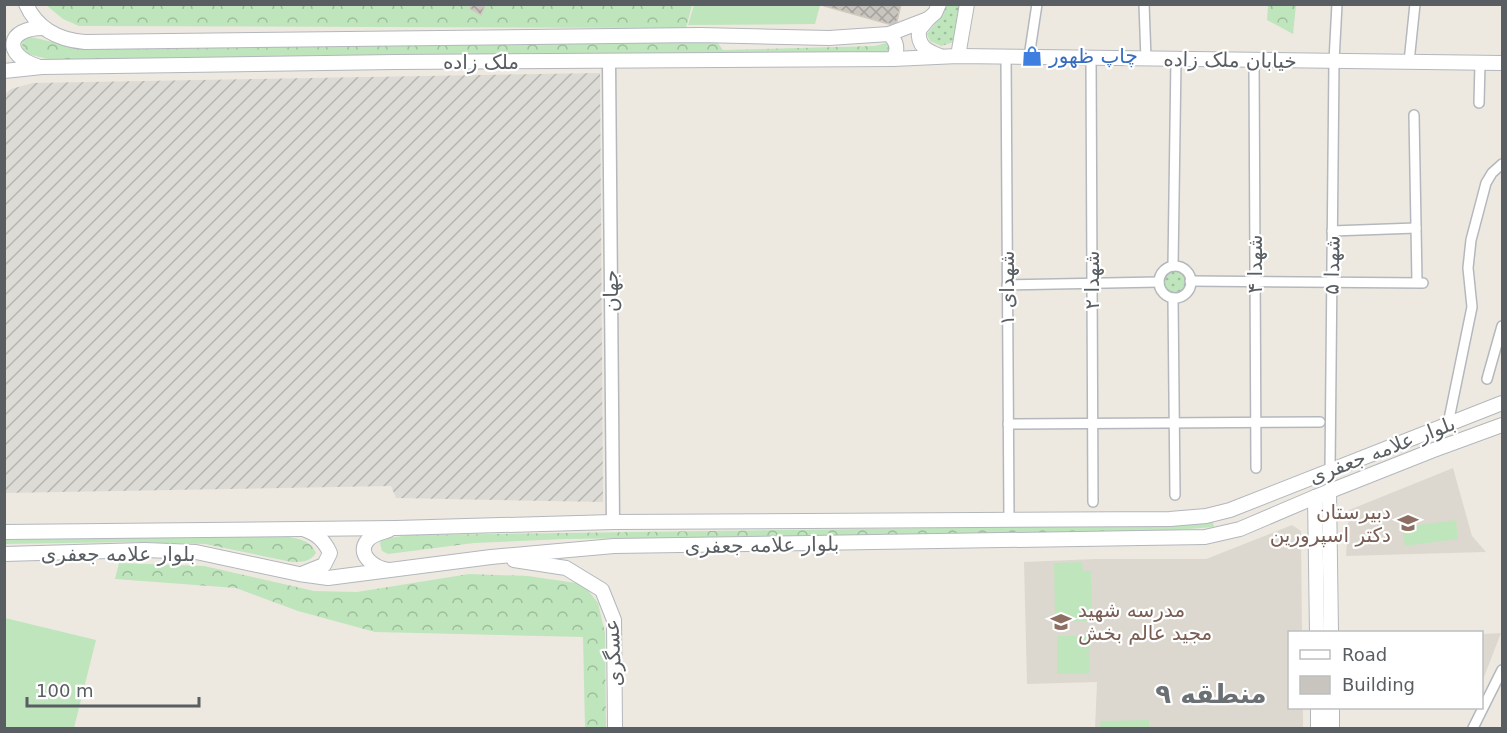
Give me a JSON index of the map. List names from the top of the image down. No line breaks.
{"streets":{"main road":["خیابان ملک زاده","ملک زاده","بلوار علامه جعفری","عسگری"],"street":["شهدا ۴","شهدا ۵","شهدا ۲","شهدای ۱","جهان"]},"crossings":[["خیابان ملک زاده","ملک زاده"],["خیابان ملک زاده","شهدا ۴"],["خیابان ملک زاده","شهدا ۵"],["خیابان ملک زاده","شهدا ۲"],["خیابان ملک زاده","شهدای ۱"],["ملک زاده","جهان"],["شهدا ۵","بلوار علامه جعفری"],["شهدای ۱","بلوار علامه جعفری"],["جهان","بلوار علامه جعفری"],["بلوار علامه جعفری","عسگری"]],"districts":["منطقه ۹"],"places":{"shop":["چاپ ظهور"],"school or university":["دبیرستان دکتر اسپرورین","مدرسه شهید مجید عالم بخش"]},"legend":["Road","Building"],"scale_bar":"100 m"}
